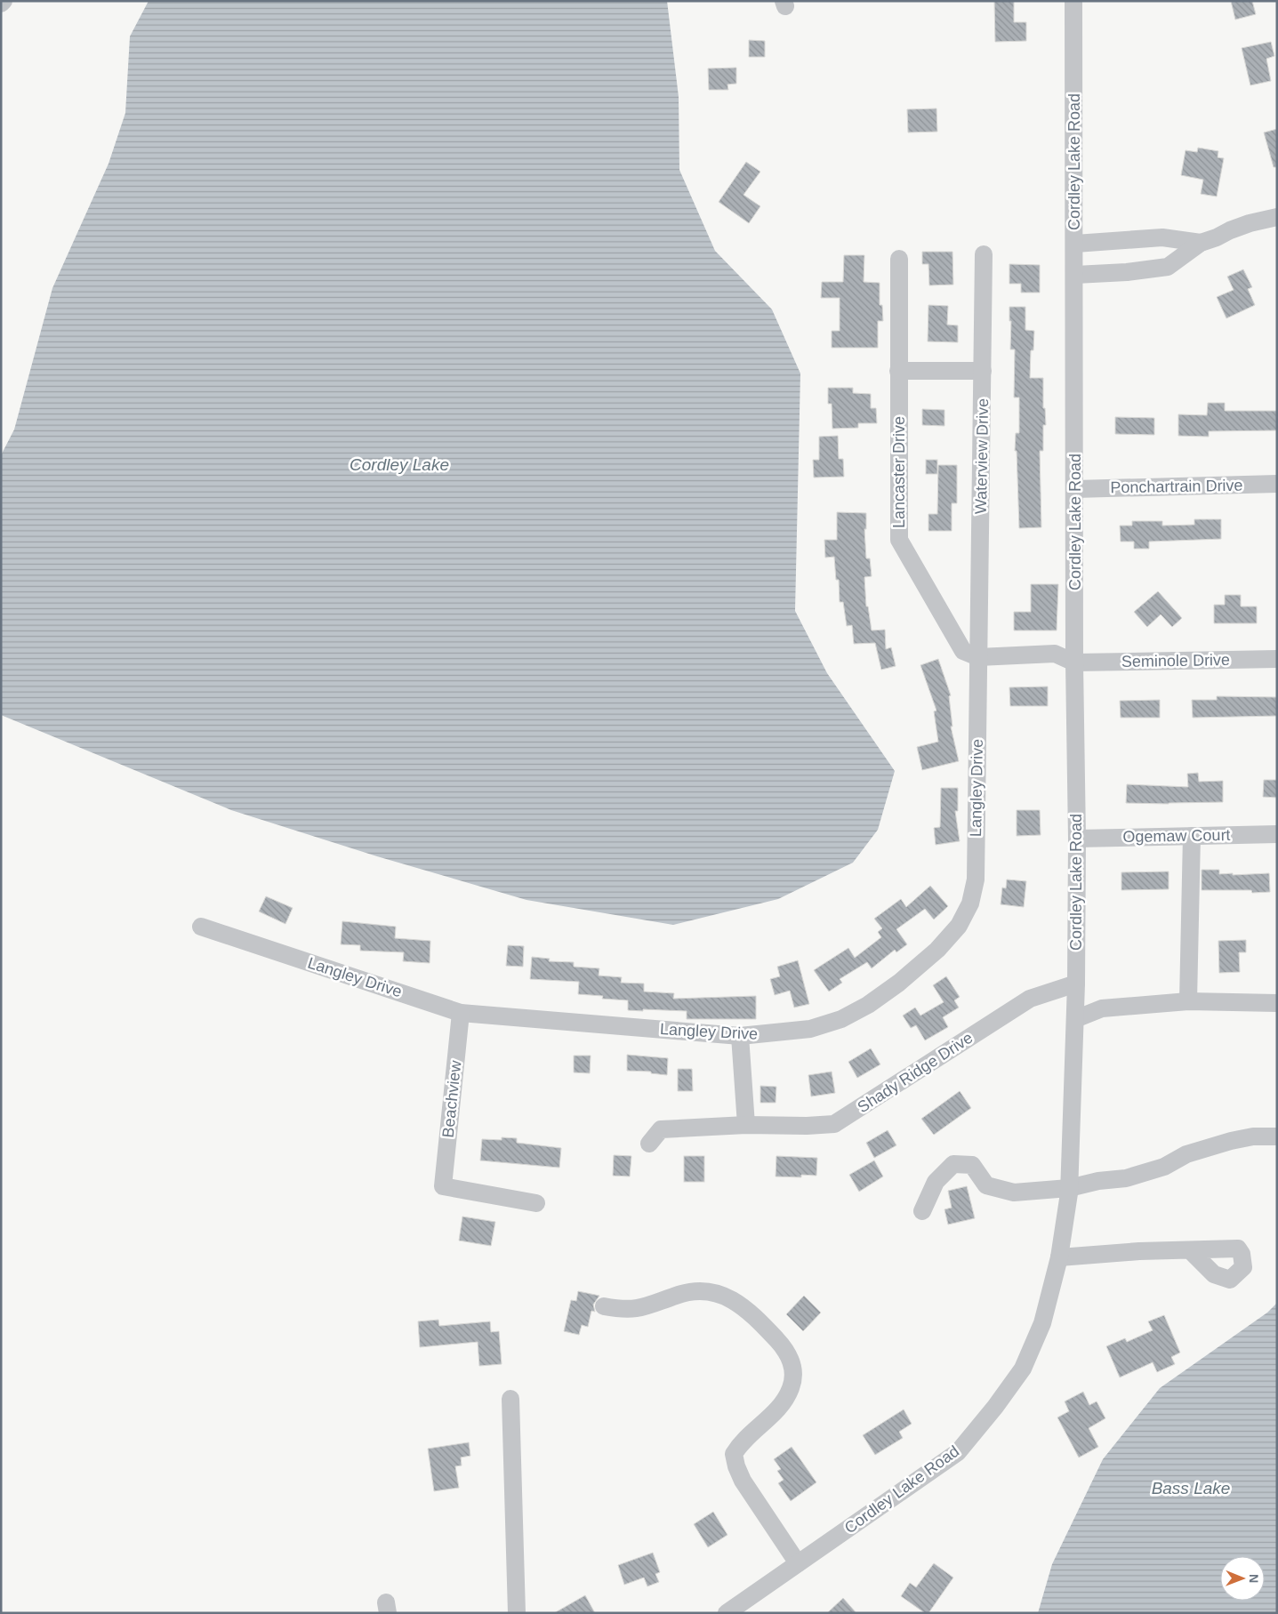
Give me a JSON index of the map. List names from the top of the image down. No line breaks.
{"streets":{"street":["Cordley Lake Road","Waterview Drive","Lancaster Drive","Ponchartrain Drive","Seminole Drive","Langley Drive","Ogemaw Court","Shady Ridge Drive","Beachview"]},"crossings":[["Cordley Lake Road","Ponchartrain Drive"],["Cordley Lake Road","Seminole Drive"],["Cordley Lake Road","Ogemaw Court"],["Cordley Lake Road","Shady Ridge Drive"],["Waterview Drive","Lancaster Drive"],["Waterview Drive","Langley Drive"],["Lancaster Drive","Langley Drive"],["Langley Drive","Beachview"]],"water":["Cordley Lake","Bass Lake"],"north":"right"}
